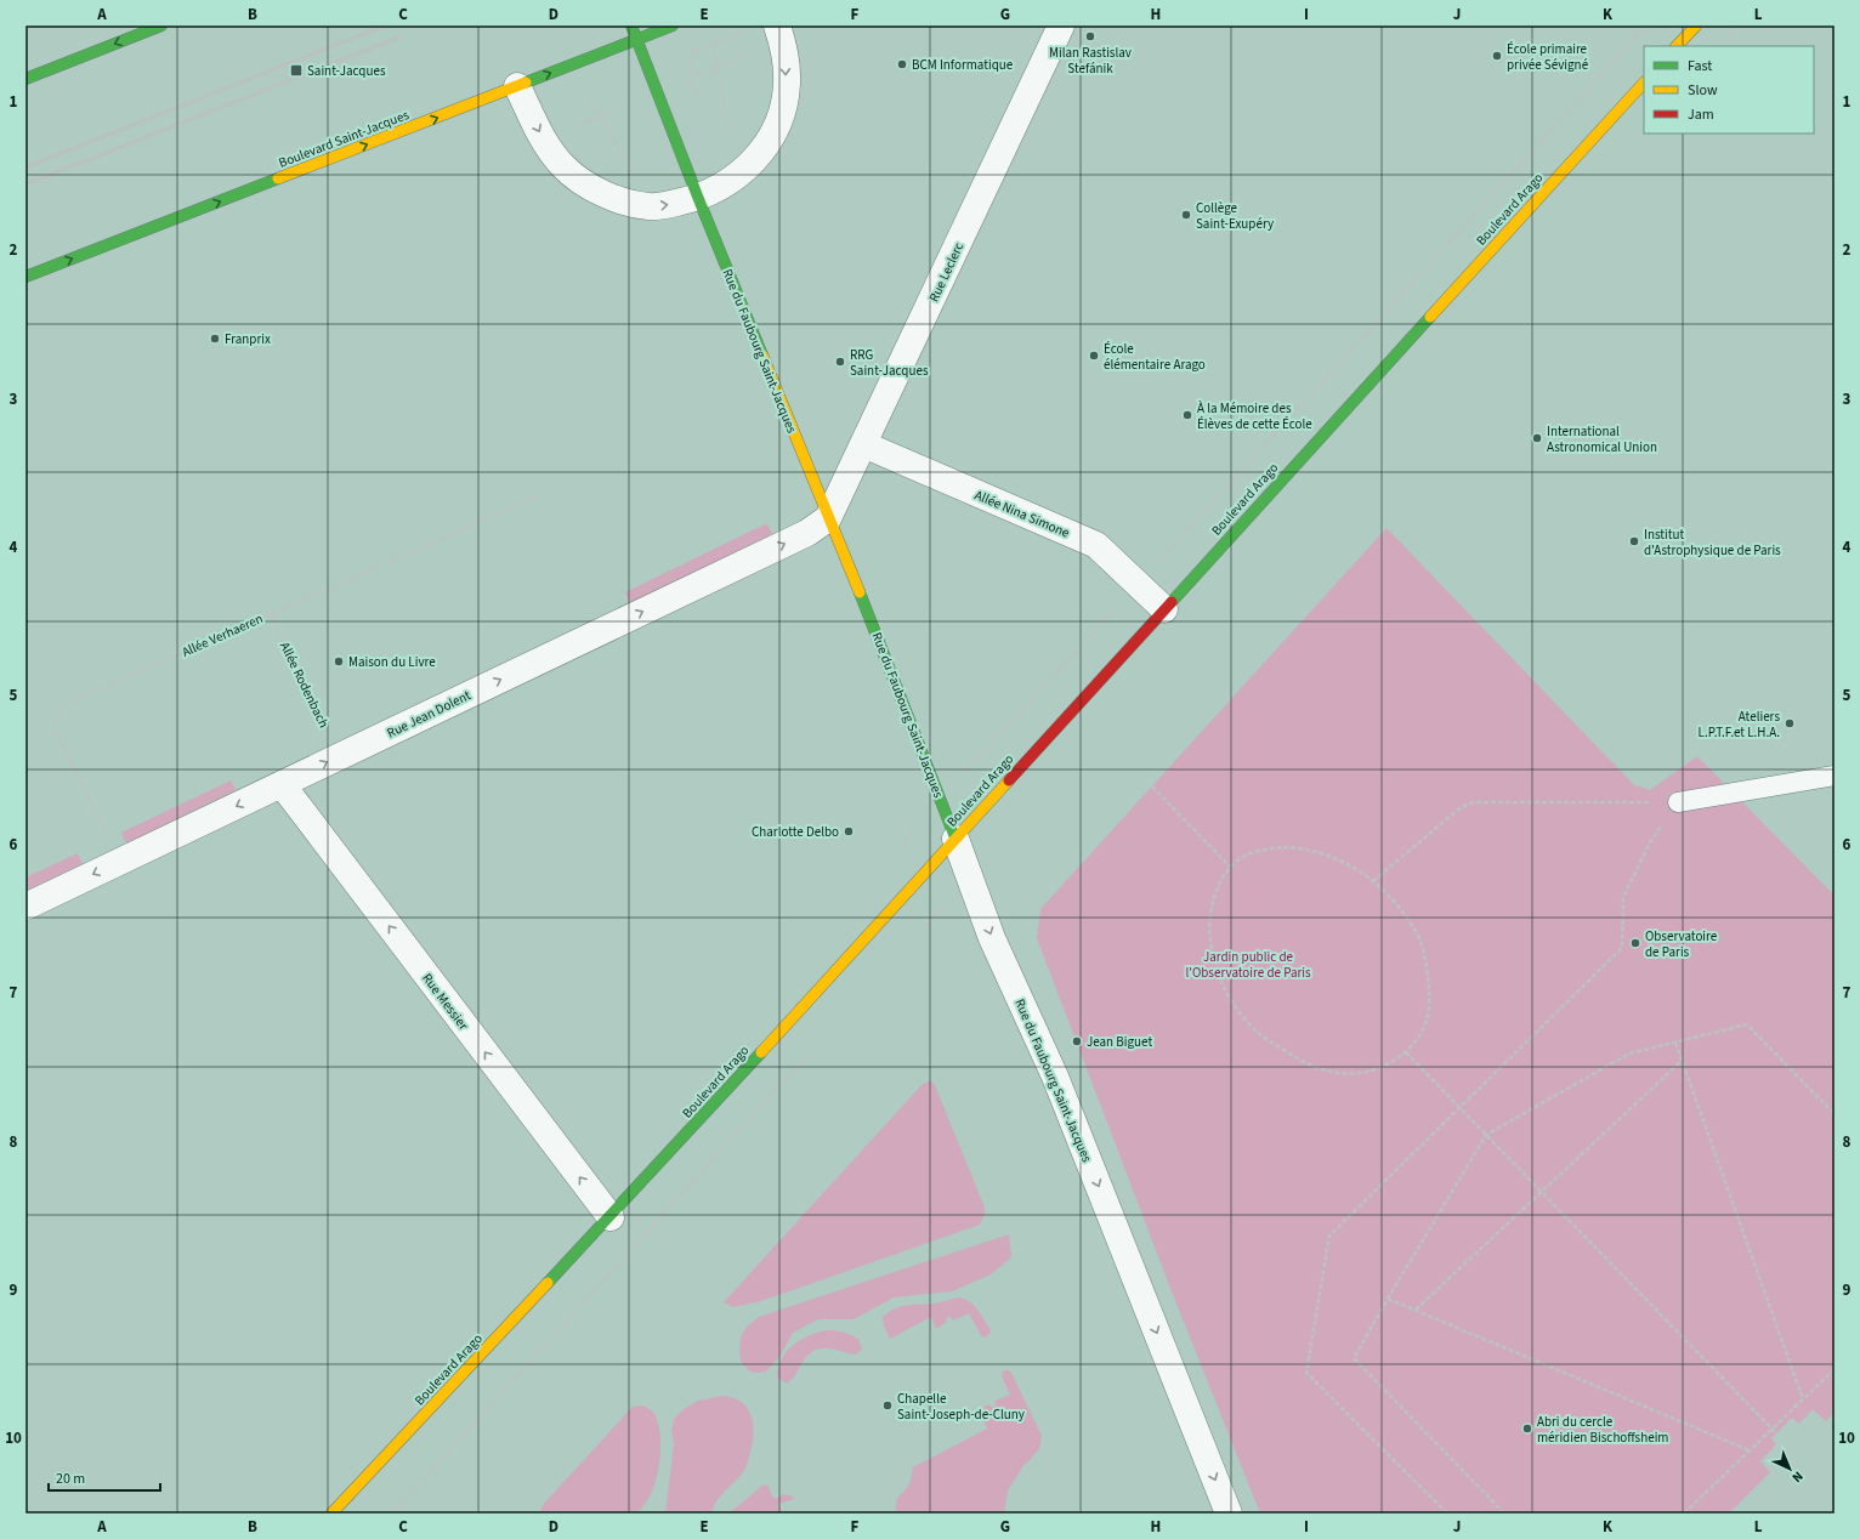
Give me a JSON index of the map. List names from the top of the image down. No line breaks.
{"streets":{"main road":["Boulevard Saint-Jacques","Boulevard Arago","Rue du Faubourg Saint-Jacques"],"street":["Rue Leclerc","Allée Nina Simone","Rue Jean Dolent","Rue Messier"],"path":["Allée Verhaeren","Allée Rodenbach"]},"crossings":[["Boulevard Saint-Jacques","Rue du Faubourg Saint-Jacques"],["Boulevard Arago","Rue du Faubourg Saint-Jacques"],["Boulevard Arago","Allée Nina Simone"],["Boulevard Arago","Rue Messier"],["Rue Leclerc","Rue du Faubourg Saint-Jacques"],["Rue Leclerc","Allée Nina Simone"],["Rue Leclerc","Rue Jean Dolent"],["Rue du Faubourg Saint-Jacques","Rue Jean Dolent"],["Allée Verhaeren","Allée Rodenbach"],["Allée Verhaeren","Rue Jean Dolent"],["Allée Rodenbach","Rue Jean Dolent"],["Rue Jean Dolent","Rue Messier"]],"one_way":["Boulevard Saint-Jacques","Rue du Faubourg Saint-Jacques","Rue Messier"],"parks":["Jardin public de l'Observatoire de Paris"],"places":{"other":["Milan Rastislav Stefánik","École primaire privée Sévigné","BCM Informatique","Collège Saint-Exupéry","Franprix","École élémentaire Arago","RRG Saint-Jacques","À la Mémoire des Élèves de cette École","International Astronomical Union","Institut d'Astrophysique de Paris","Maison du Livre","Ateliers L.P.T.F.et L.H.A.","Charlotte Delbo","Observatoire de Paris","Jean Biguet","Chapelle Saint-Joseph-de-Cluny","Abri du cercle méridien Bischoffsheim"],"transit":["Saint-Jacques"]},"legend":["Fast","Slow","Jam"],"scale_bar":"20 m","north":"bottom right","grid":{"columns":["A","B","C","D","E","F","G","H","I","J","K","L"],"rows":["1","2","3","4","5","6","7","8","9","10"]}}
